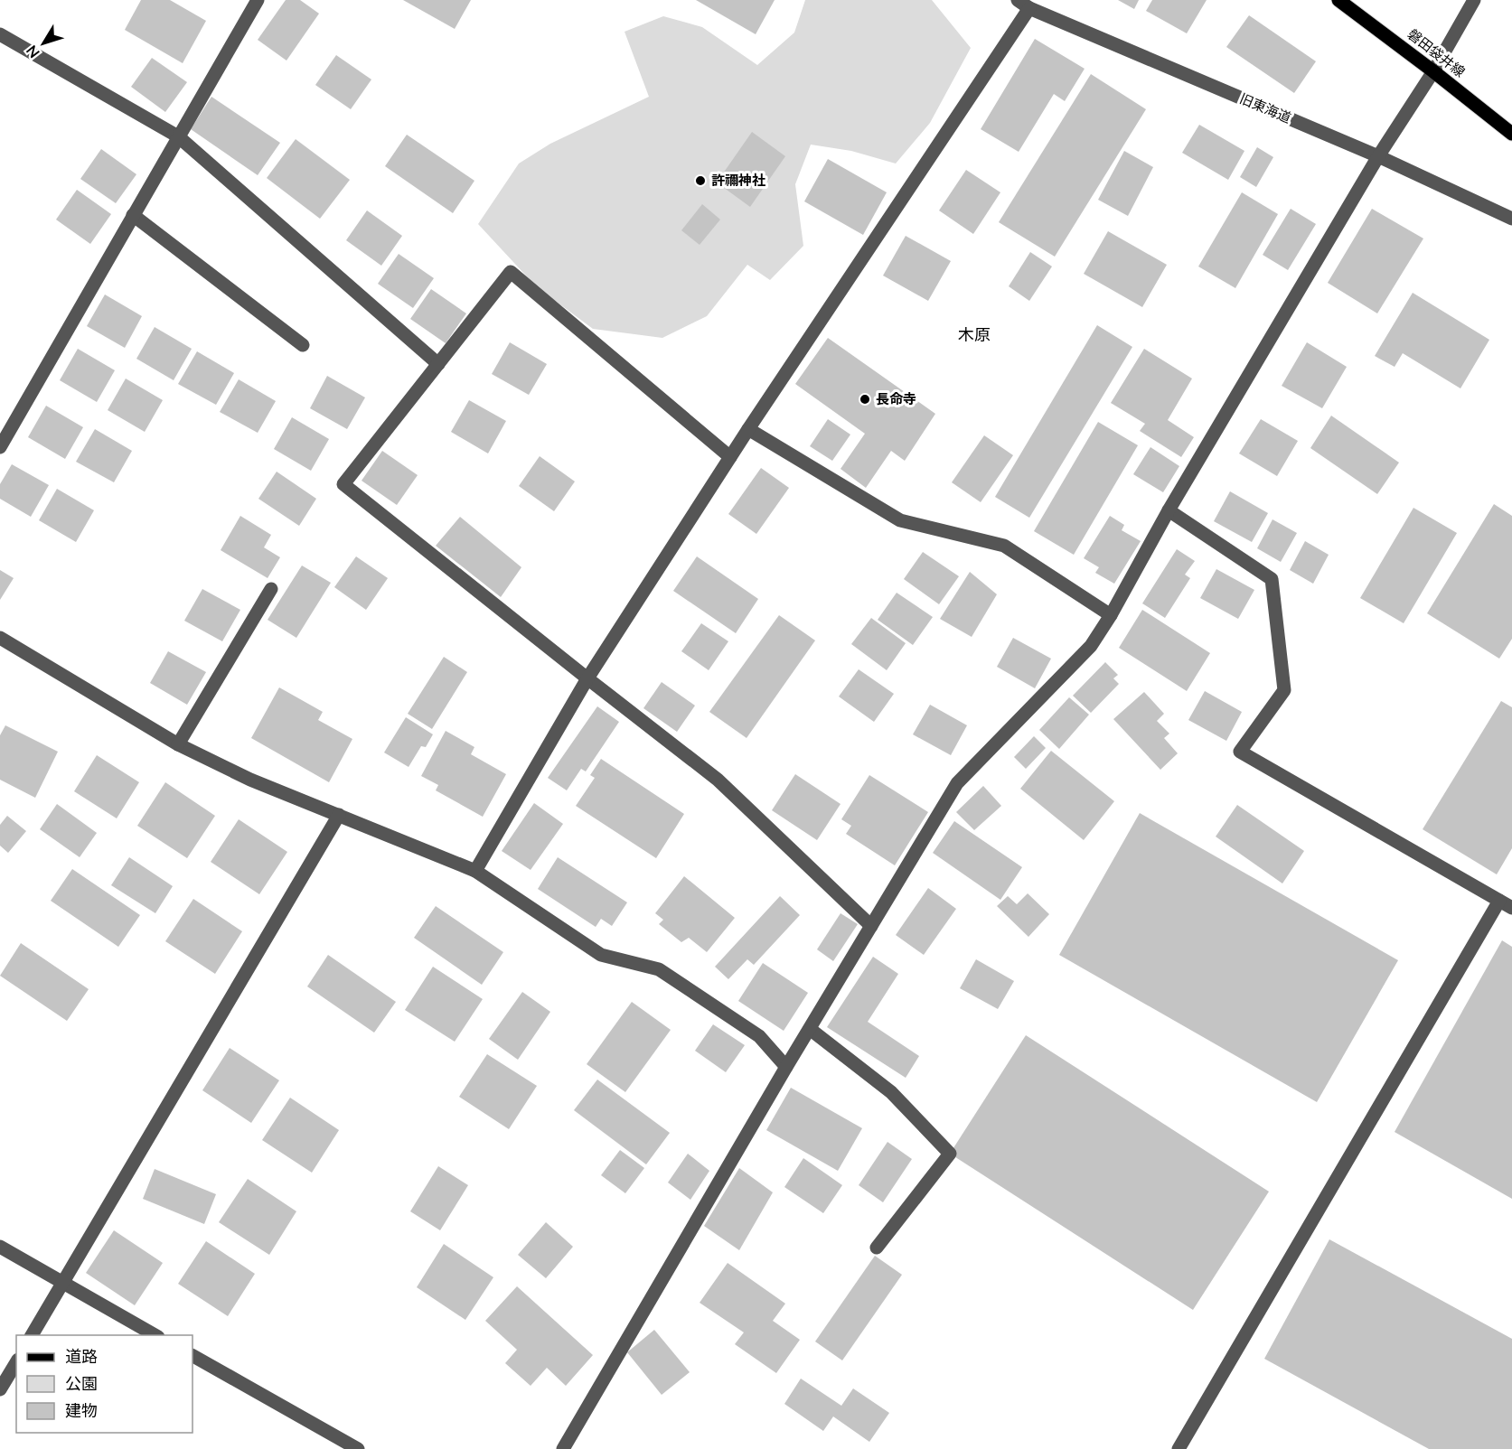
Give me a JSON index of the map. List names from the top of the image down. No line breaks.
{"streets":{"main road":["磐田袋井線"],"street":["旧東海道"]},"districts":["木原"],"places":["許禰神社","長命寺"],"legend":["道路","公園","建物"],"north":"bottom left"}
